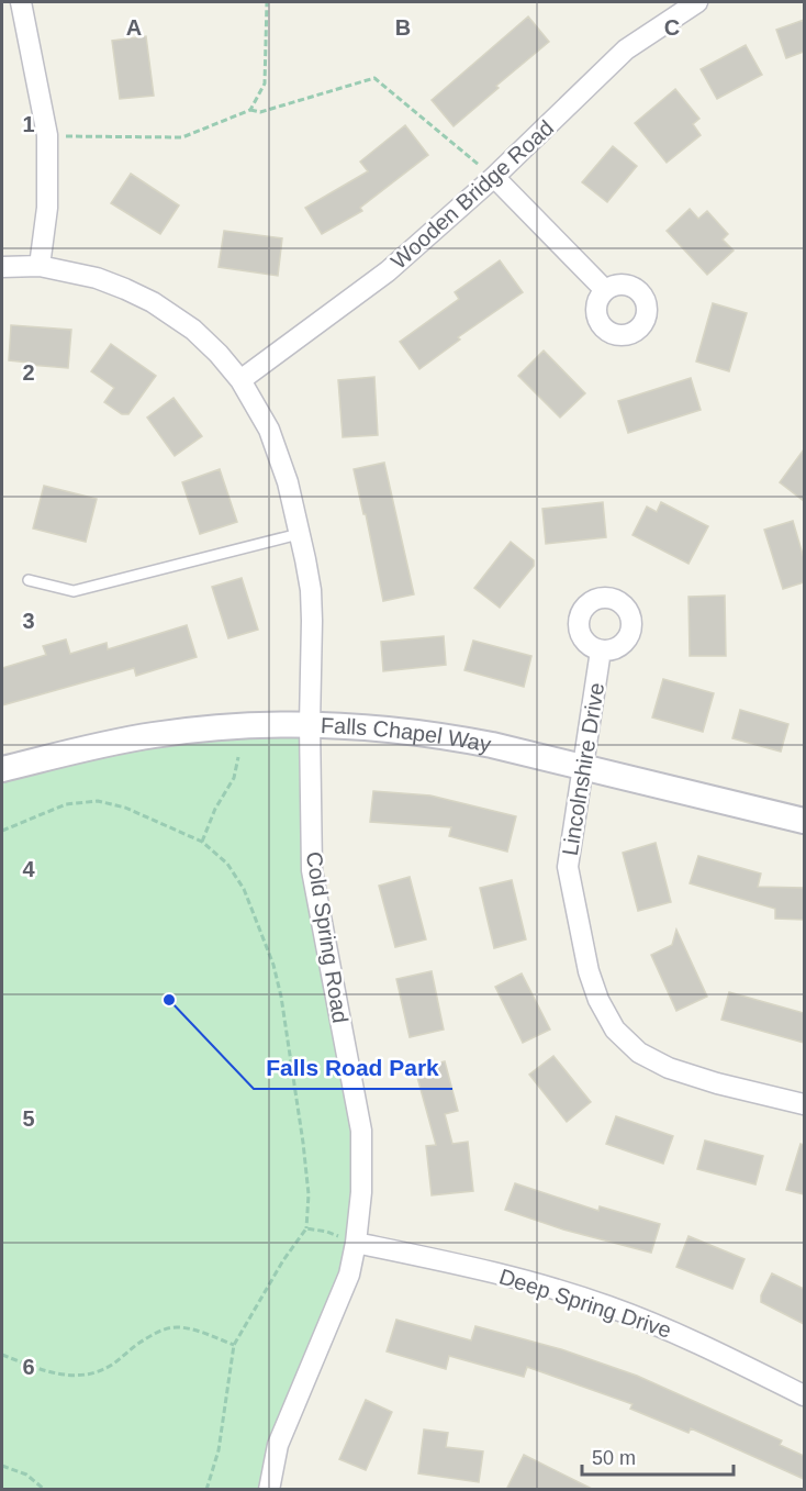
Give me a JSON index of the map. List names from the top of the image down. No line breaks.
{"streets":{"street":["Wooden Bridge Road","Falls Chapel Way","Lincolnshire Drive","Cold Spring Road","Deep Spring Drive"]},"crossings":[["Wooden Bridge Road","Cold Spring Road"],["Falls Chapel Way","Lincolnshire Drive"],["Falls Chapel Way","Cold Spring Road"],["Cold Spring Road","Deep Spring Drive"]],"places":["Falls Road Park"],"scale_bar":"50 m","grid":{"columns":["A","B","C"],"rows":["1","2","3","4","5","6"]}}
